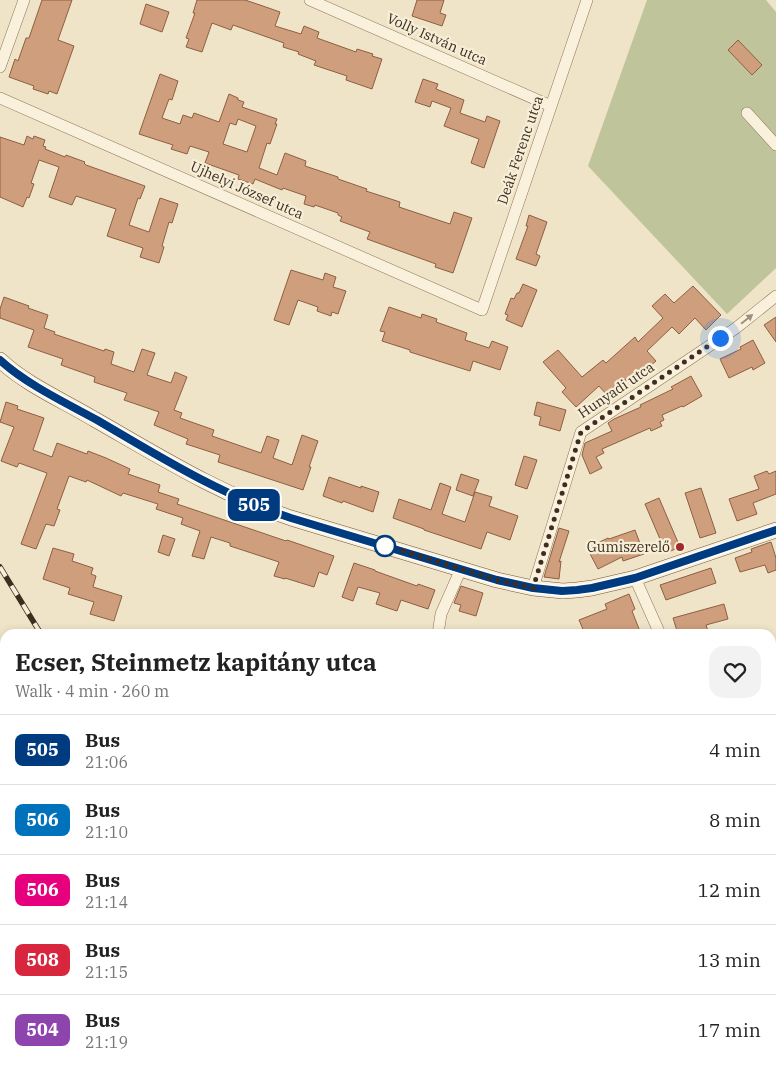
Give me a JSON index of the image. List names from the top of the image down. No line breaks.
{"streets":{"street":["Volly István utca","Deák Ferenc utca","Ujhelyi József utca","Hunyadi utca"]},"crossings":[["Volly István utca","Deák Ferenc utca"],["Deák Ferenc utca","Ujhelyi József utca"]],"one_way":["Hunyadi utca"],"places":["Gumiszerelő"],"lines":["bus line 505"],"page":{"on_map":"505","heading":["Ecser, Steinmetz kapitány utca","Walk · 4 min · 260 m"],"list":[{"mark":"505","name":"Bus","note":"21:06","value":"4 min"},{"mark":"506","name":"Bus","note":"21:10","value":"8 min"},{"mark":"506","name":"Bus","note":"21:14","value":"12 min"},{"mark":"508","name":"Bus","note":"21:15","value":"13 min"},{"mark":"504","name":"Bus","note":"21:19","value":"17 min"}]}}
